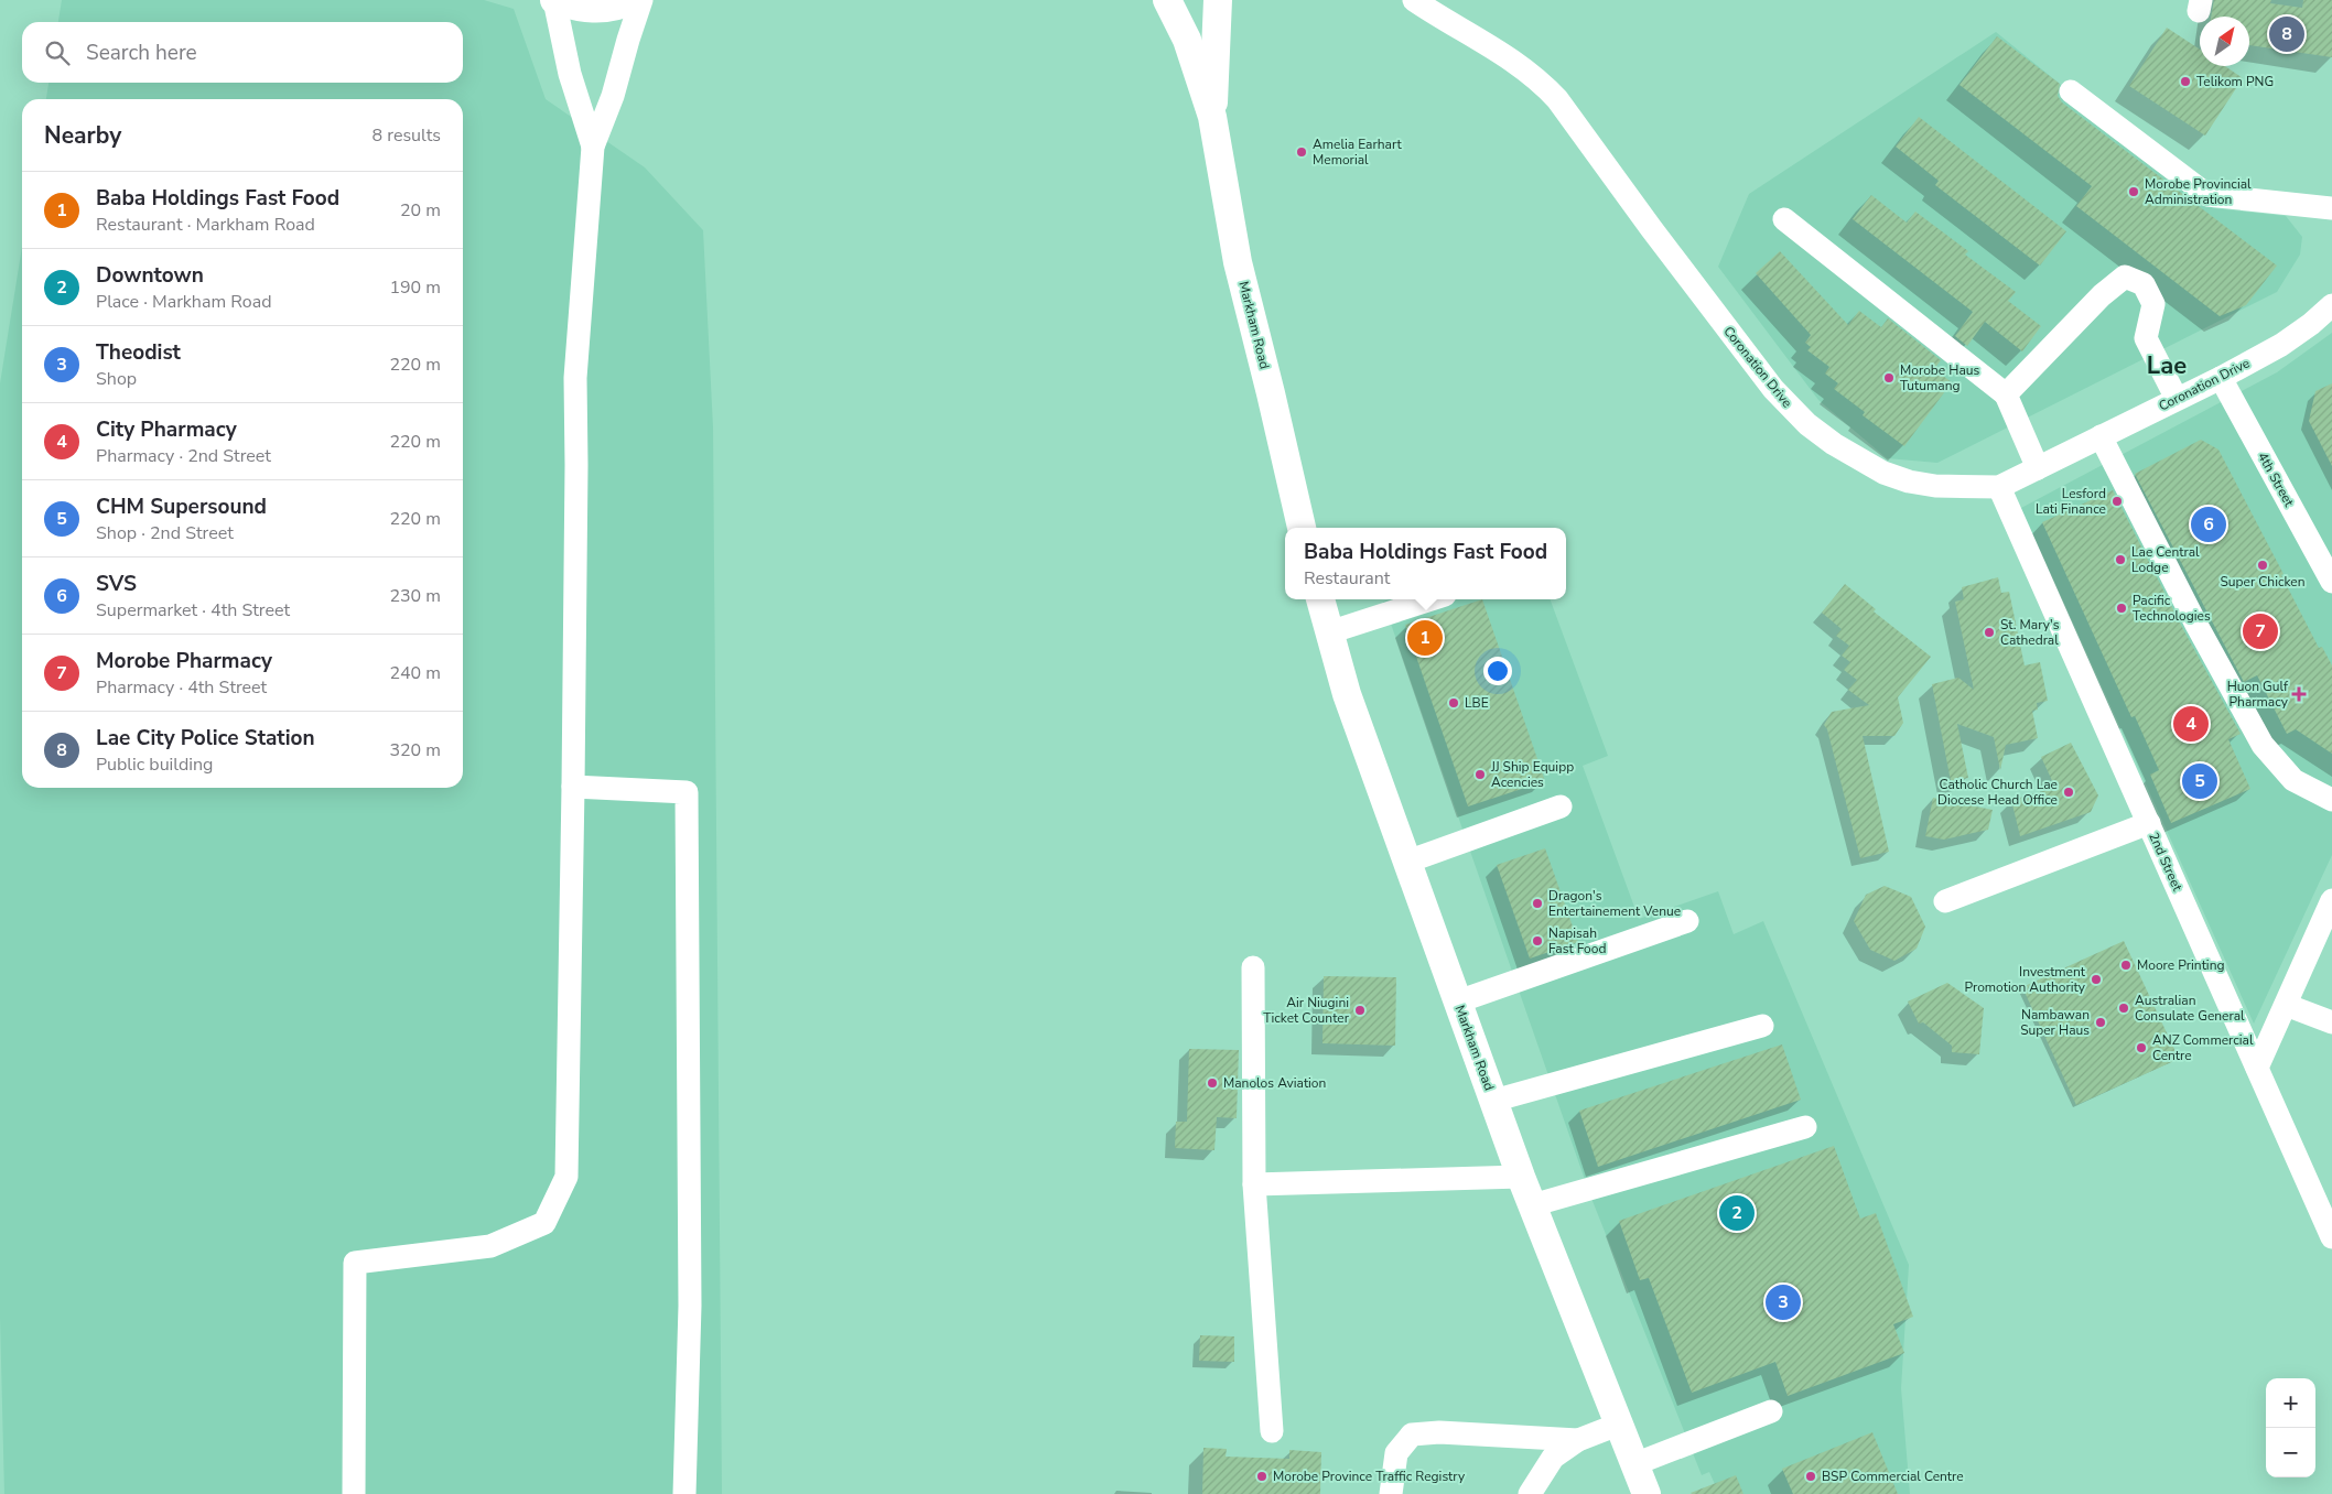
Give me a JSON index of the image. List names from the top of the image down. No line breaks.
{"streets":{"main road":["Markham Road"],"street":["Coronation Drive","4th Street","2nd Street"]},"crossings":[["Coronation Drive","4th Street"],["Coronation Drive","2nd Street"]],"districts":["Lae"],"places":{"other":["Telikom PNG","Amelia Earhart Memorial","Morobe Provincial Administration","Morobe Haus Tutumang","Lesford Lati Finance","Lae Central Lodge","Super Chicken","Pacific Technologies","St. Mary's Cathedral","LBE","JJ Ship Equipp Acencies","Catholic Church Lae Diocese Head Office","Dragon's Entertainement Venue","Napisah Fast Food","Moore Printing","Investment Promotion Authority","Australian Consulate General","Air Niugini Ticket Counter","Nambawan Super Haus","ANZ Commercial Centre","Manolos Aviation","Morobe Province Traffic Registry","BSP Commercial Centre"],"health":["Huon Gulf Pharmacy"]},"north":"top right","page":{"pins":["8","6","7","1","4","5","2","3"],"search":"Search here","heading":["Nearby","8 results"],"list":[{"mark":"1","name":"Baba Holdings Fast Food","note":"Restaurant · Markham Road","value":"20 m"},{"mark":"2","name":"Downtown","note":"Place · Markham Road","value":"190 m"},{"mark":"3","name":"Theodist","note":"Shop","value":"220 m"},{"mark":"4","name":"City Pharmacy","note":"Pharmacy · 2nd Street","value":"220 m"},{"mark":"5","name":"CHM Supersound","note":"Shop · 2nd Street","value":"220 m"},{"mark":"6","name":"SVS","note":"Supermarket · 4th Street","value":"230 m"},{"mark":"7","name":"Morobe Pharmacy","note":"Pharmacy · 4th Street","value":"240 m"},{"mark":"8","name":"Lae City Police Station","note":"Public building","value":"320 m"}],"popup":["Baba Holdings Fast Food","Restaurant"],"map_buttons":["+","−"]}}
